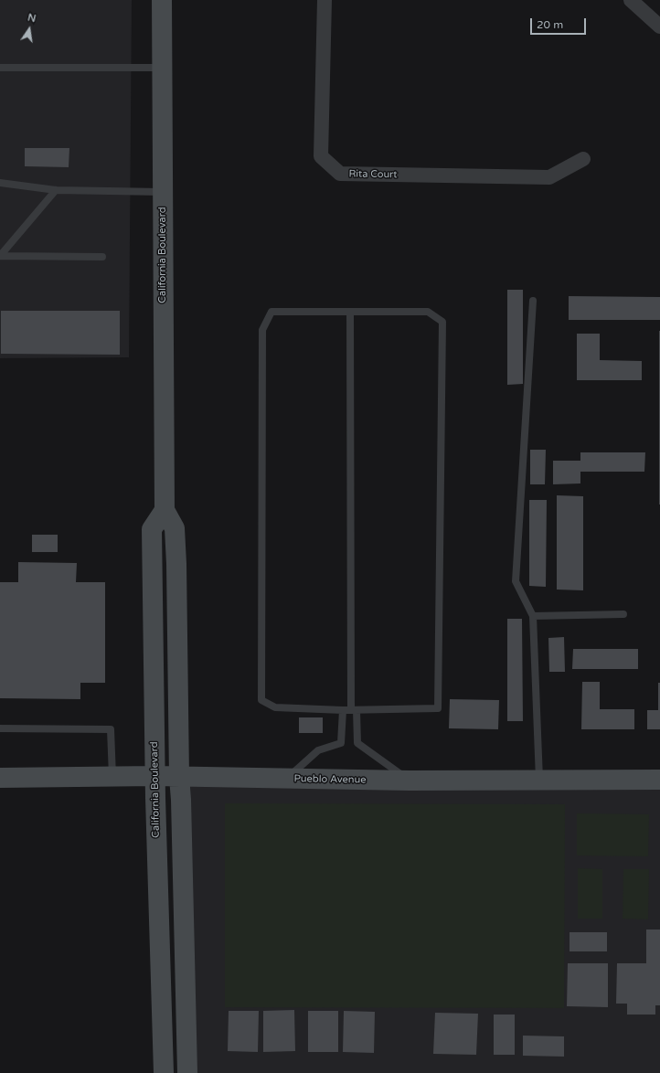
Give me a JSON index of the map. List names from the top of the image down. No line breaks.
{"streets":{"street":["Rita Court","California Boulevard","Pueblo Avenue"]},"crossings":[["California Boulevard","Pueblo Avenue"]],"scale_bar":"20 m","north":"top"}
